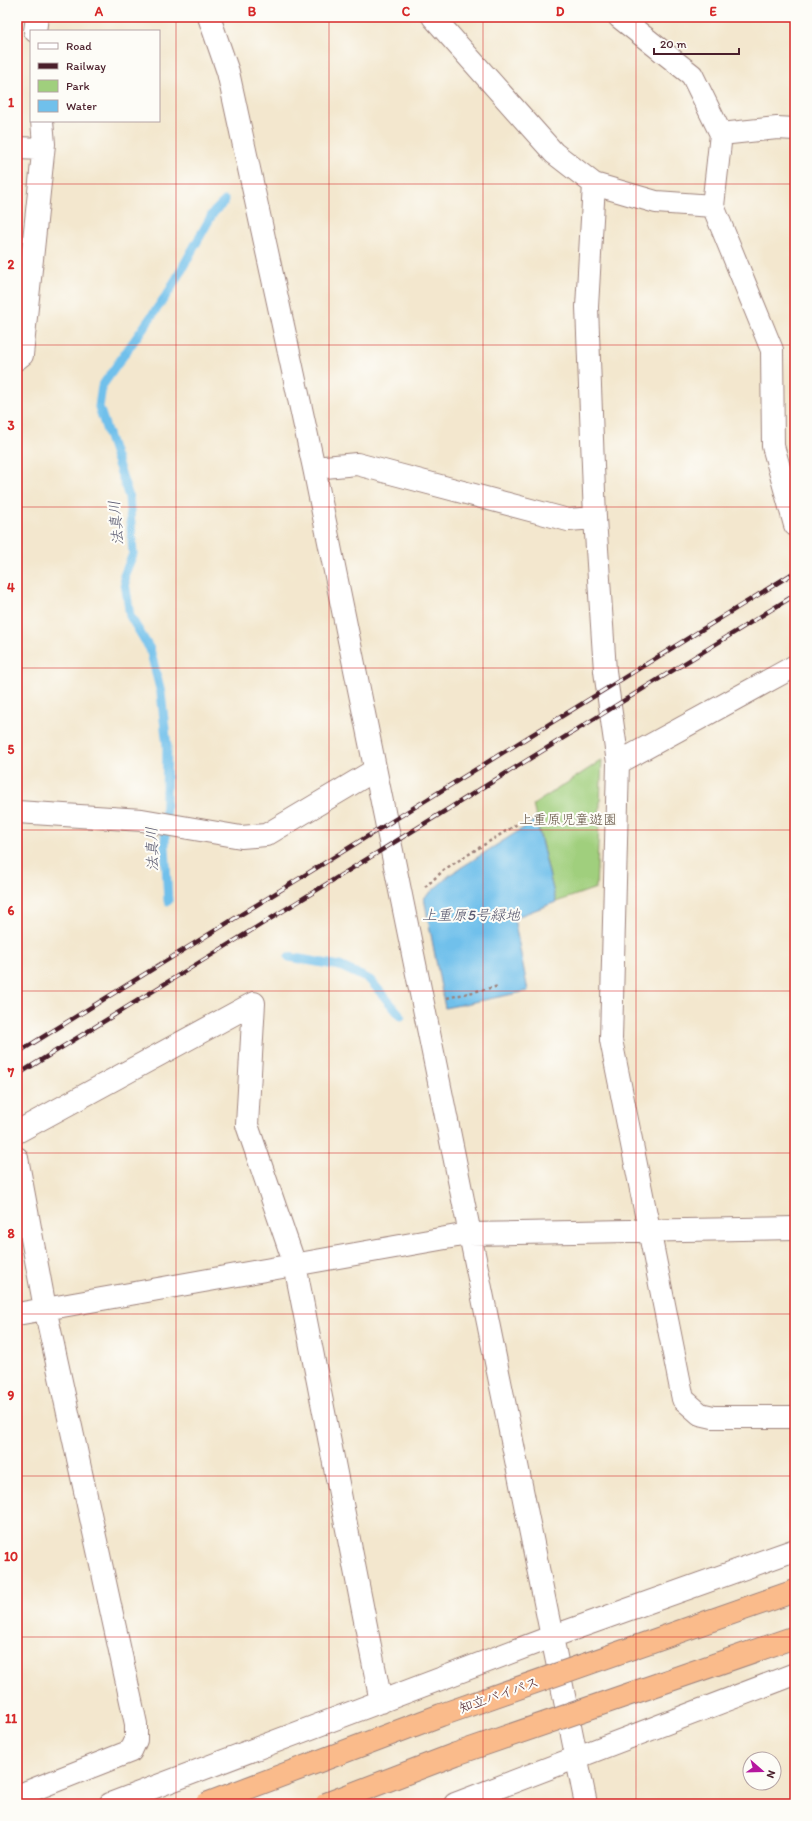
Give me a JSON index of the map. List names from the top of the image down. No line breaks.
{"streets":{"highway":["知立バイパス"]},"water":["法真川","上重原5号緑地"],"parks":["上重原児童遊園"],"legend":["Road","Railway","Park","Water"],"scale_bar":"20 m","north":"right","grid":{"columns":["A","B","C","D","E"],"rows":["1","2","3","4","5","6","7","8","9","10","11"]}}
